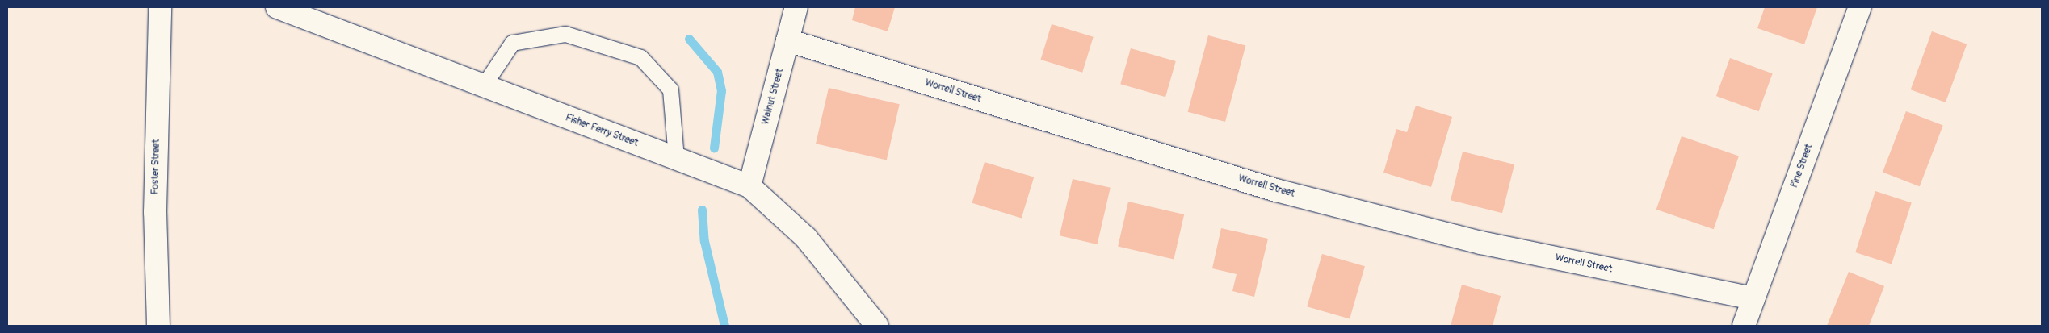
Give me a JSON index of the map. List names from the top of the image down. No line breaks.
{"streets":{"street":["Worrell Street","Walnut Street","Fisher Ferry Street","Pine Street","Foster Street"]},"crossings":[["Worrell Street","Walnut Street"],["Worrell Street","Pine Street"],["Walnut Street","Fisher Ferry Street"]]}
